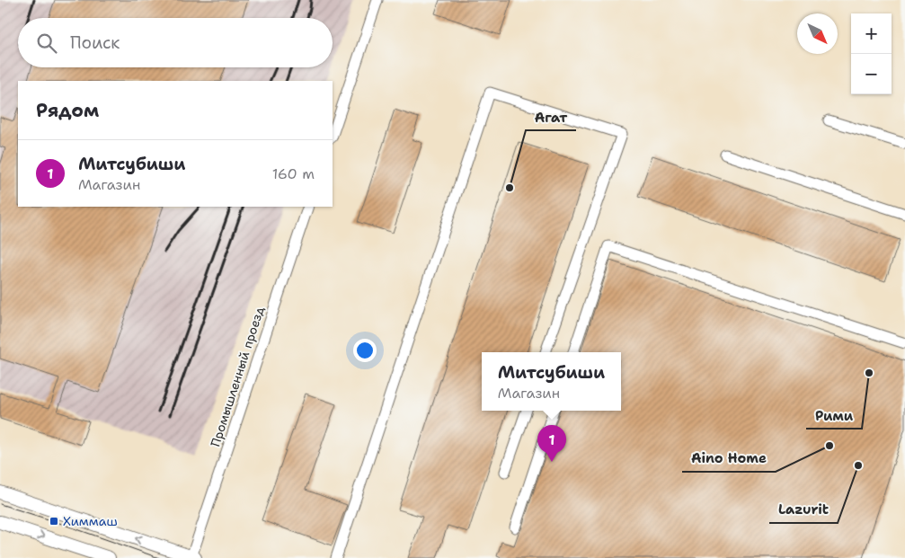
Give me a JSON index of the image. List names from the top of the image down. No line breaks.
{"streets":{"lane":["Промышленный проезд"]},"places":{"other":["Агат","Рими","Aino Home","Lazurit"],"transit":["Химмаш"]},"north":"bottom right","page":{"map_buttons":["+","−"],"search":"Поиск","heading":"Рядом","list":[{"mark":"1","name":"Митсубиши","note":"Магазин","value":"160 m"}],"popup":["Митсубиши","Магазин"],"pins":"1"}}
